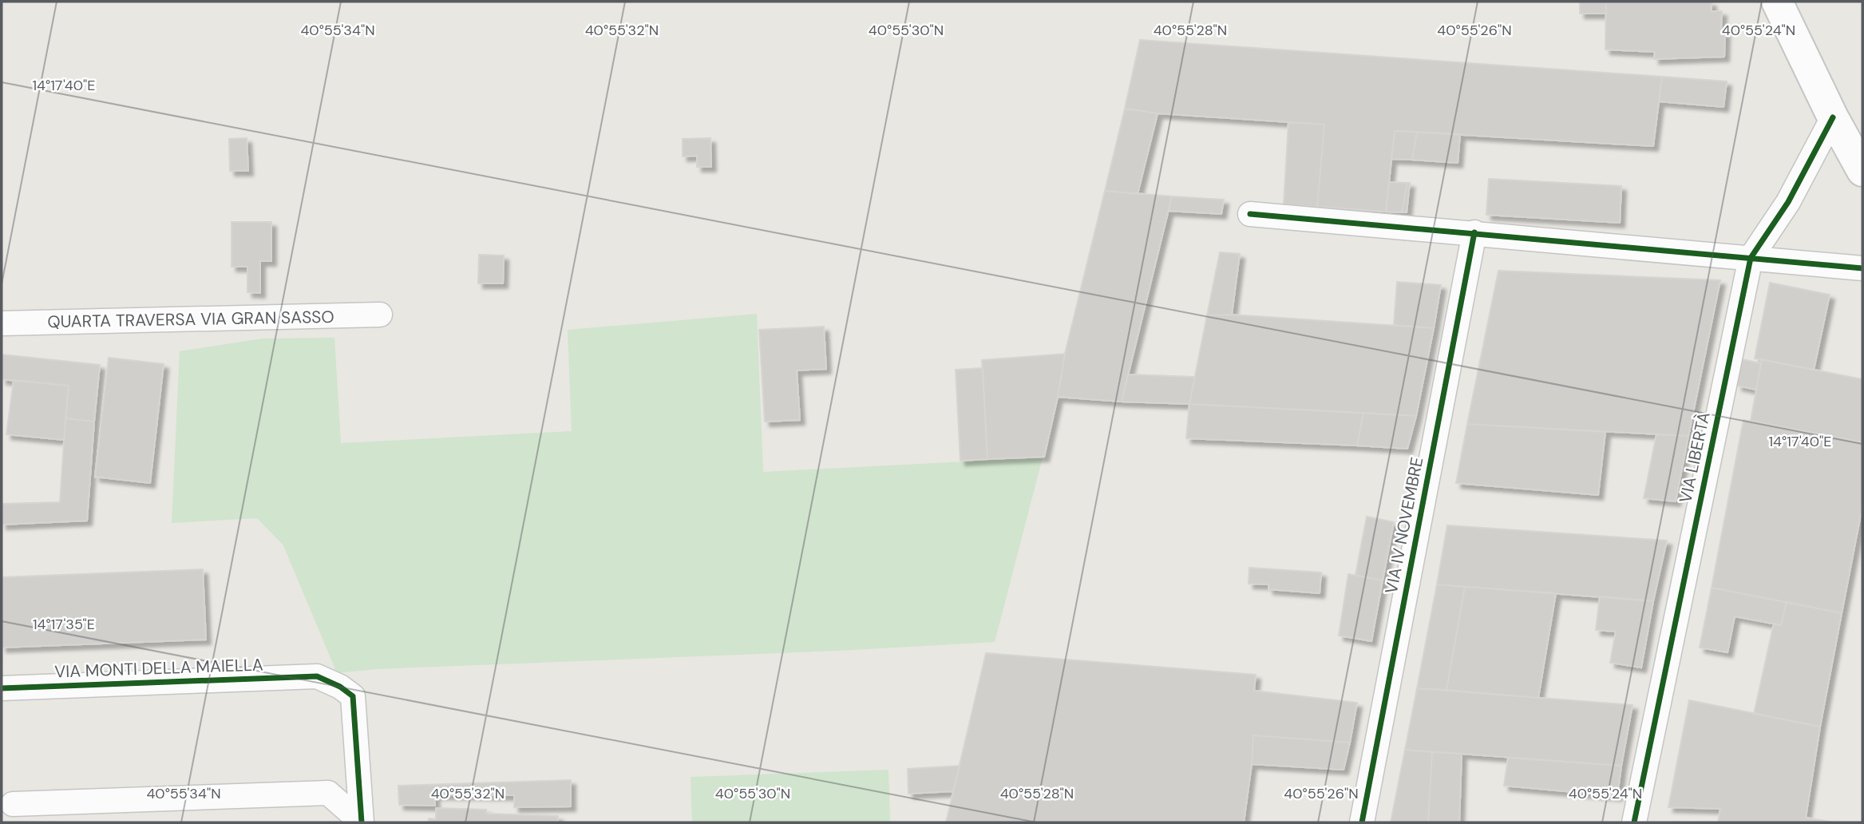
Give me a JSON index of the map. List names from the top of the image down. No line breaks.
{"streets":{"street":["QUARTA TRAVERSA VIA GRAN SASSO","VIA LIBERTÀ","VIA IV NOVEMBRE","VIA MONTI DELLA MAIELLA"]},"coordinates":["40°55'34\"N","40°55'32\"N","40°55'30\"N","40°55'28\"N","40°55'26\"N","40°55'24\"N","14°17'40\"E","14°17'35\"E"]}
